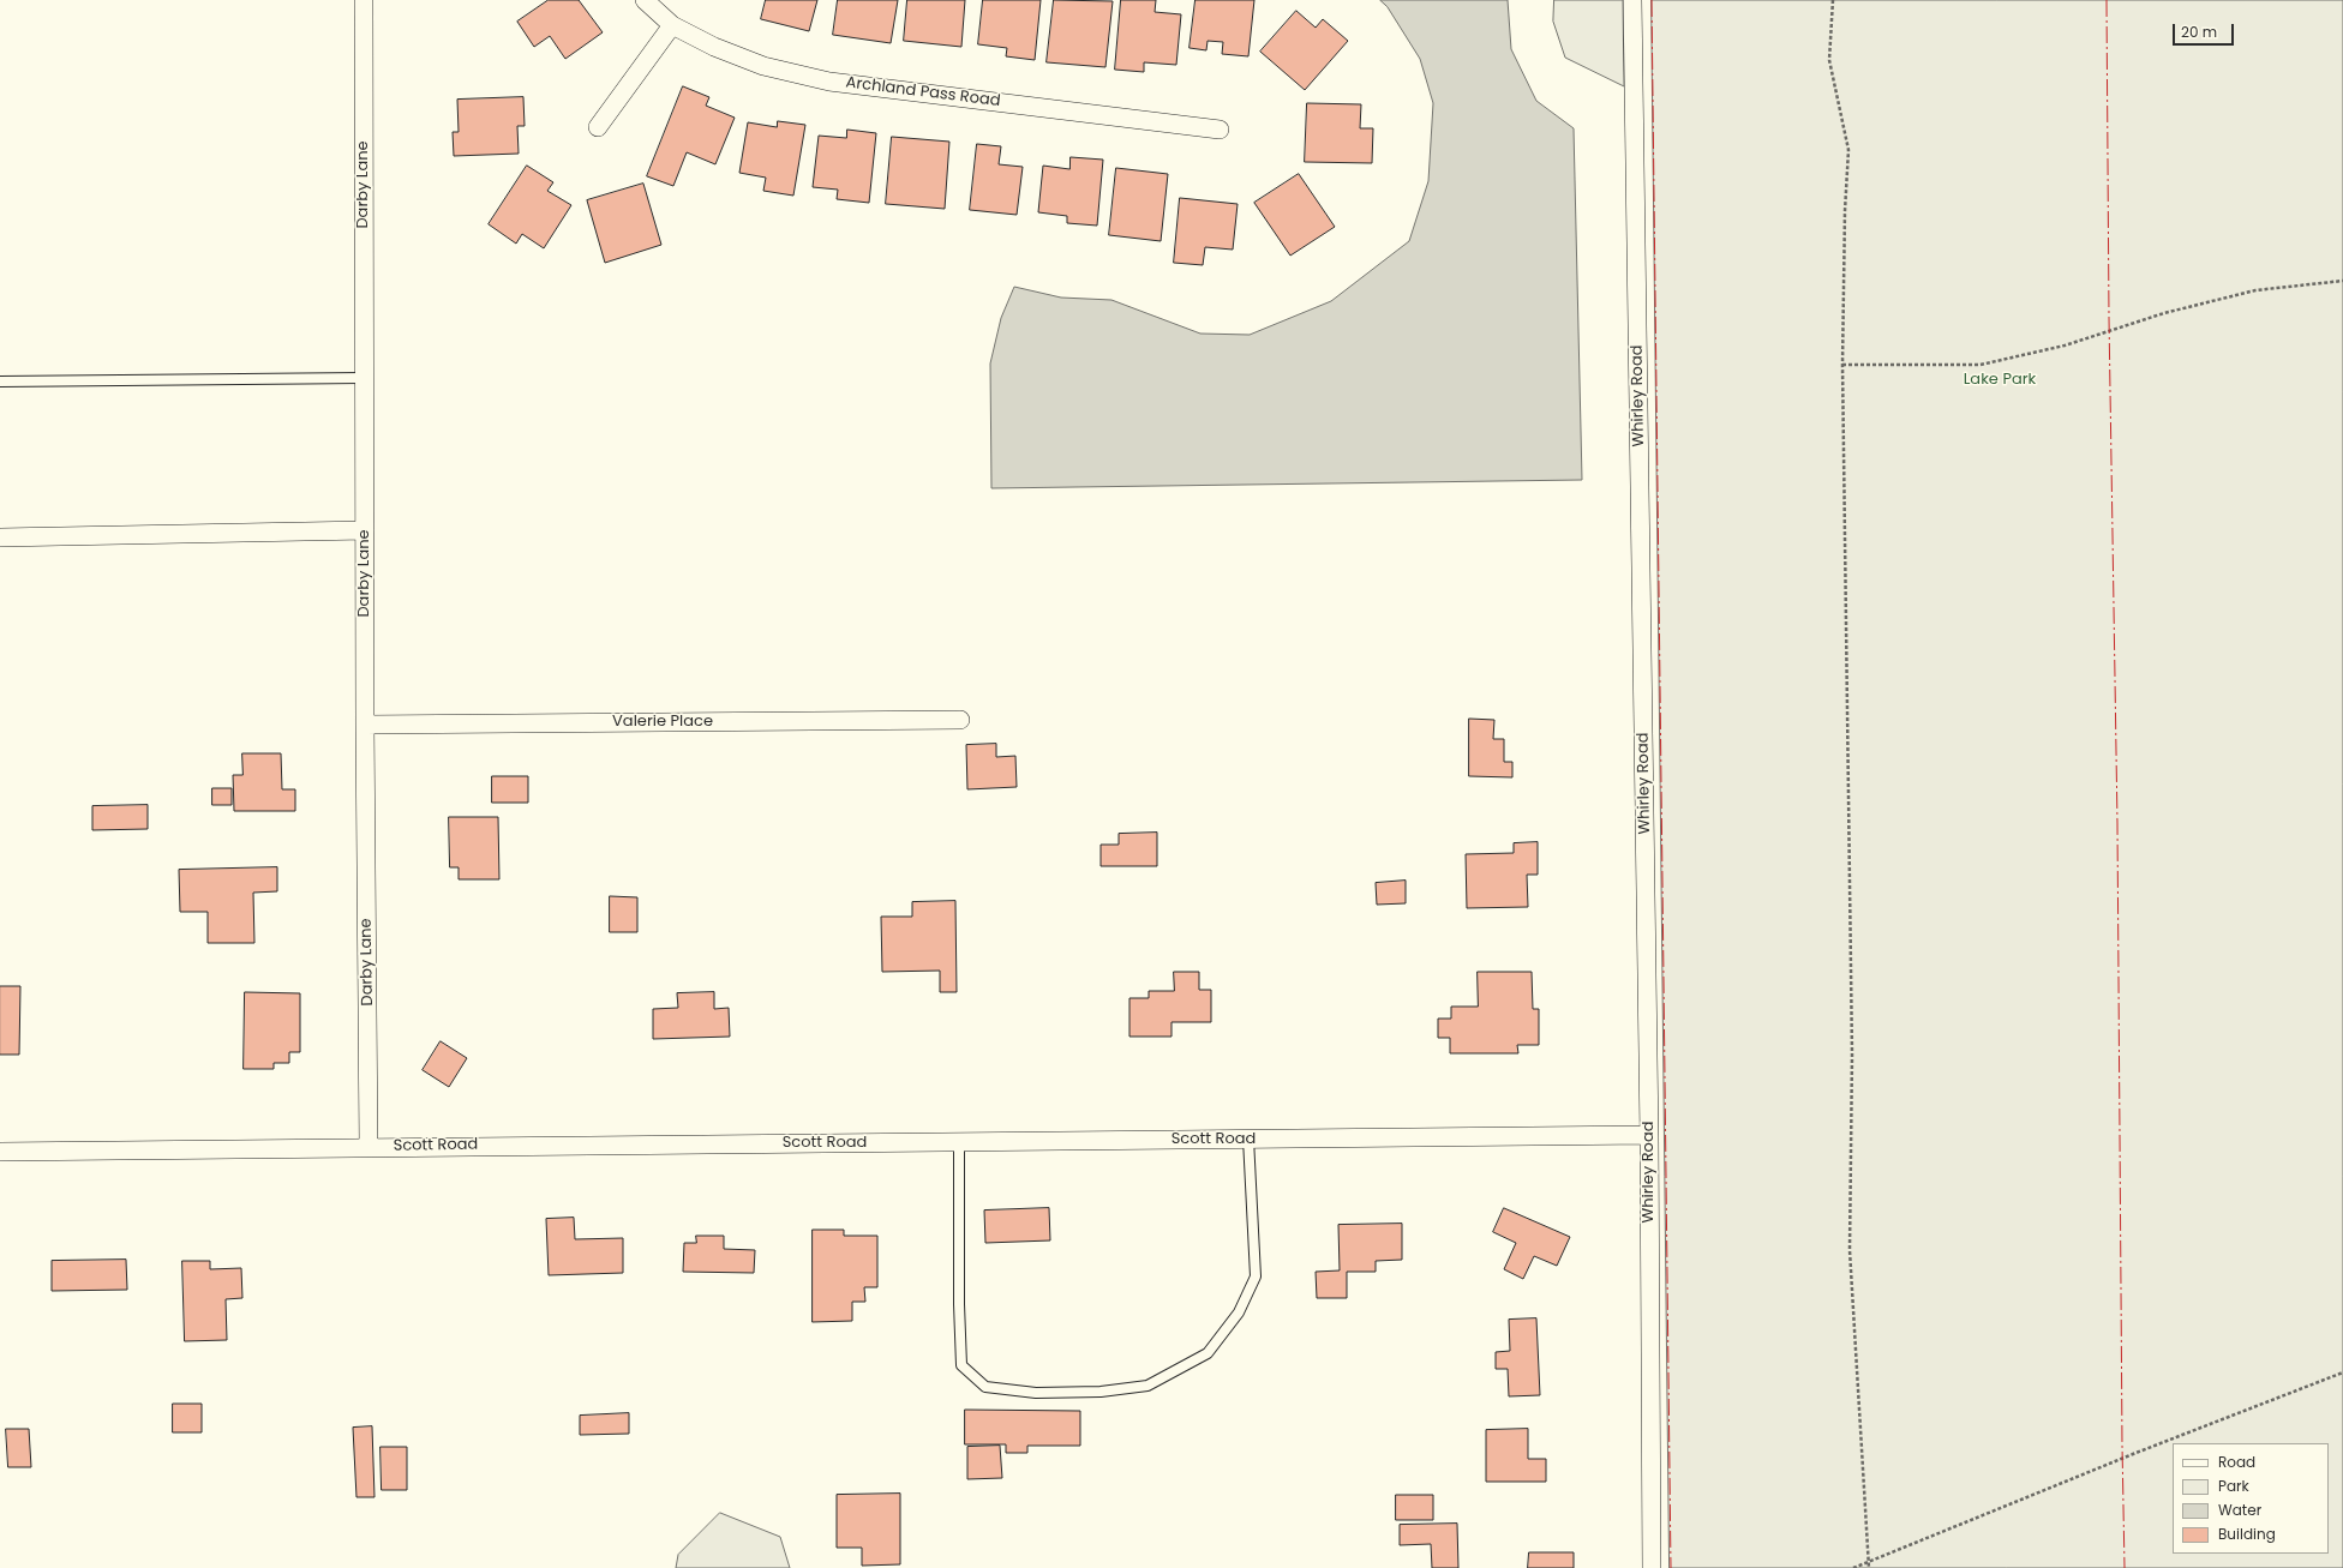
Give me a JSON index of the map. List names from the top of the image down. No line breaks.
{"streets":{"street":["Archland Pass Road","Darby Lane","Whirley Road","Valerie Place","Scott Road"]},"crossings":[["Darby Lane","Valerie Place"],["Darby Lane","Scott Road"],["Whirley Road","Scott Road"]],"parks":["Lake Park"],"legend":["Road","Park","Water","Building"],"scale_bar":"20 m"}
